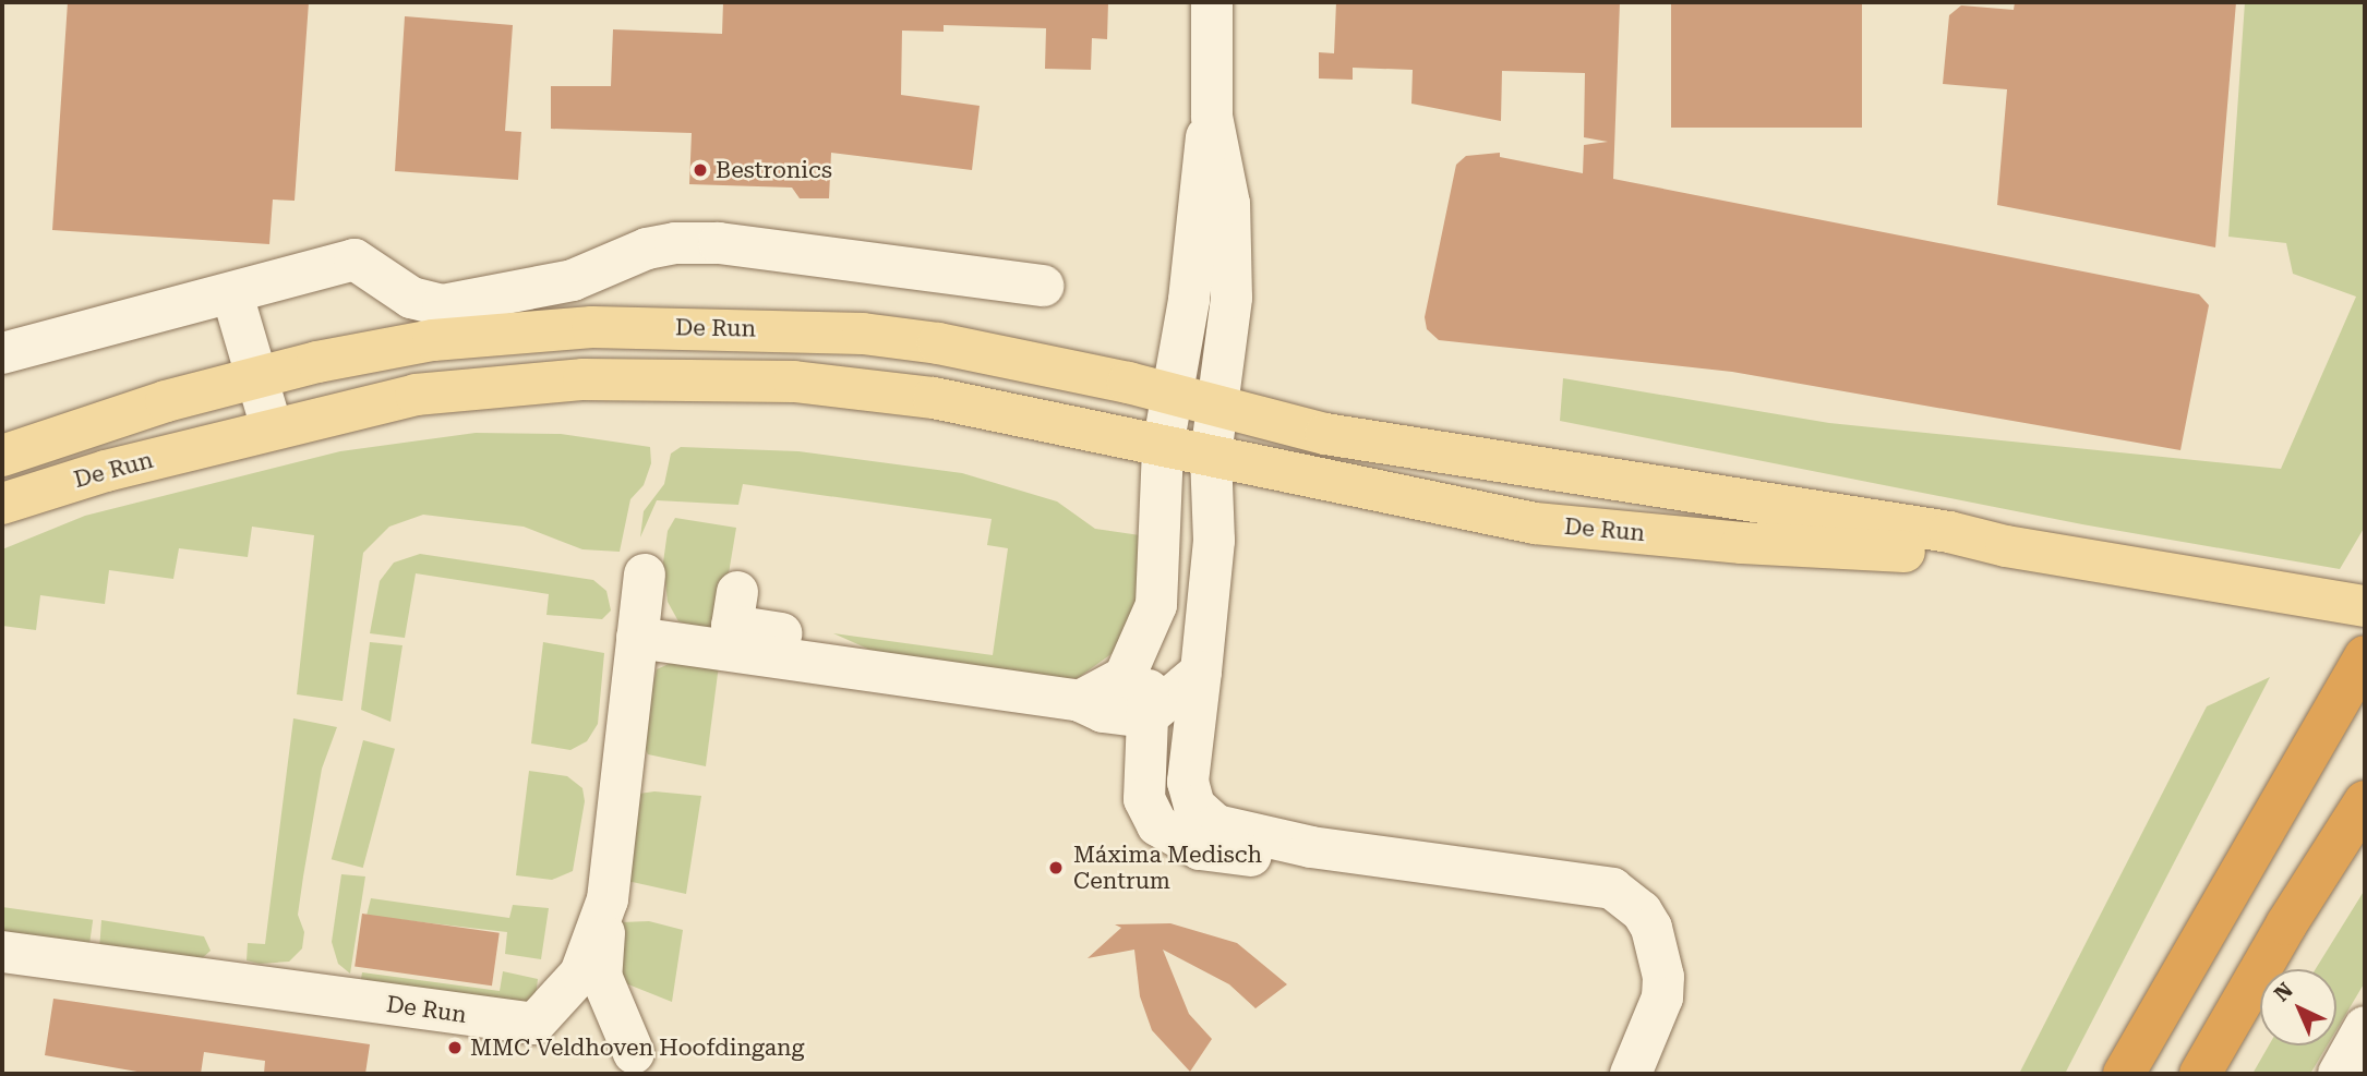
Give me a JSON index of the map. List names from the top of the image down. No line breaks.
{"streets":{"main road":["De Run"]},"places":["Bestronics","Máxima Medisch Centrum","MMC Veldhoven Hoofdingang"],"north":"top left"}
